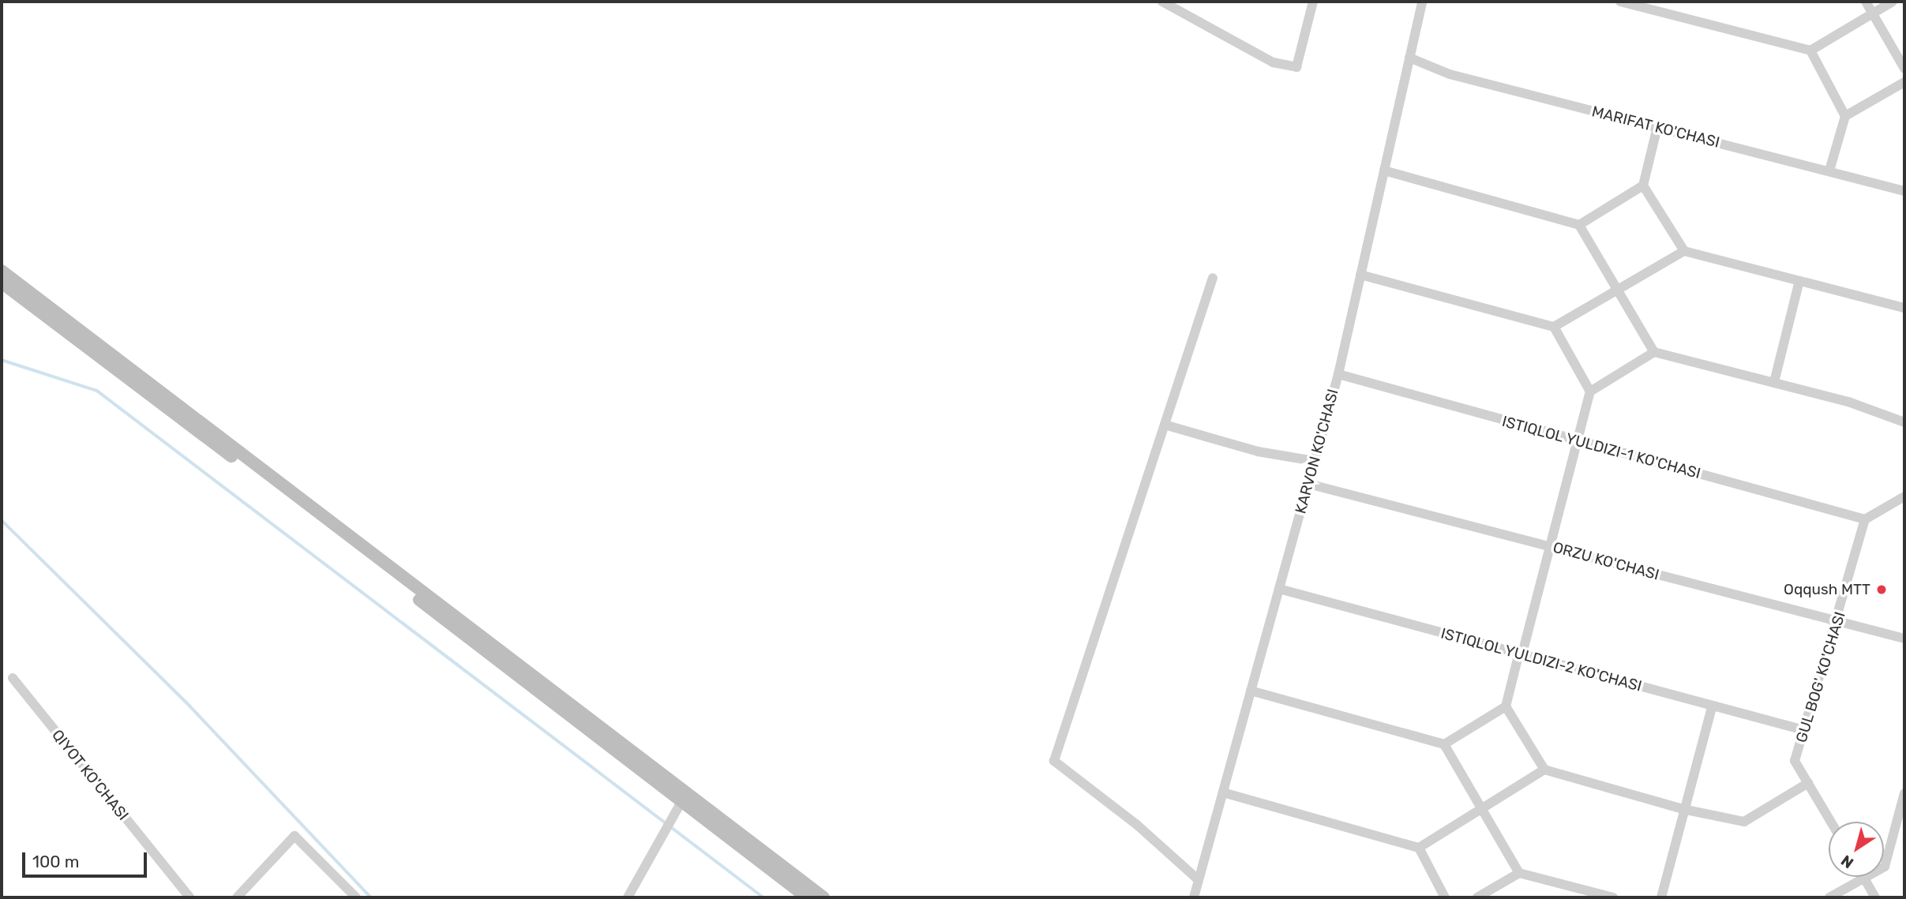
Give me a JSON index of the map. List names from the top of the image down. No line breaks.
{"streets":{"street":["MARIFAT KO'CHASI","ISTIQLOL YULDIZI-1 KO'CHASI","KARVON KO'CHASI","ORZU KO'CHASI","ISTIQLOL YULDIZI-2 KO'CHASI","GUL BOG' KO'CHASI","QIYOT KO'CHASI"]},"crossings":[["MARIFAT KO'CHASI","KARVON KO'CHASI"],["ISTIQLOL YULDIZI-1 KO'CHASI","KARVON KO'CHASI"],["ISTIQLOL YULDIZI-1 KO'CHASI","GUL BOG' KO'CHASI"],["KARVON KO'CHASI","ORZU KO'CHASI"],["KARVON KO'CHASI","ISTIQLOL YULDIZI-2 KO'CHASI"],["ORZU KO'CHASI","GUL BOG' KO'CHASI"],["ISTIQLOL YULDIZI-2 KO'CHASI","GUL BOG' KO'CHASI"]],"places":["Oqqush MTT"],"scale_bar":"100 m","north":"bottom left"}
